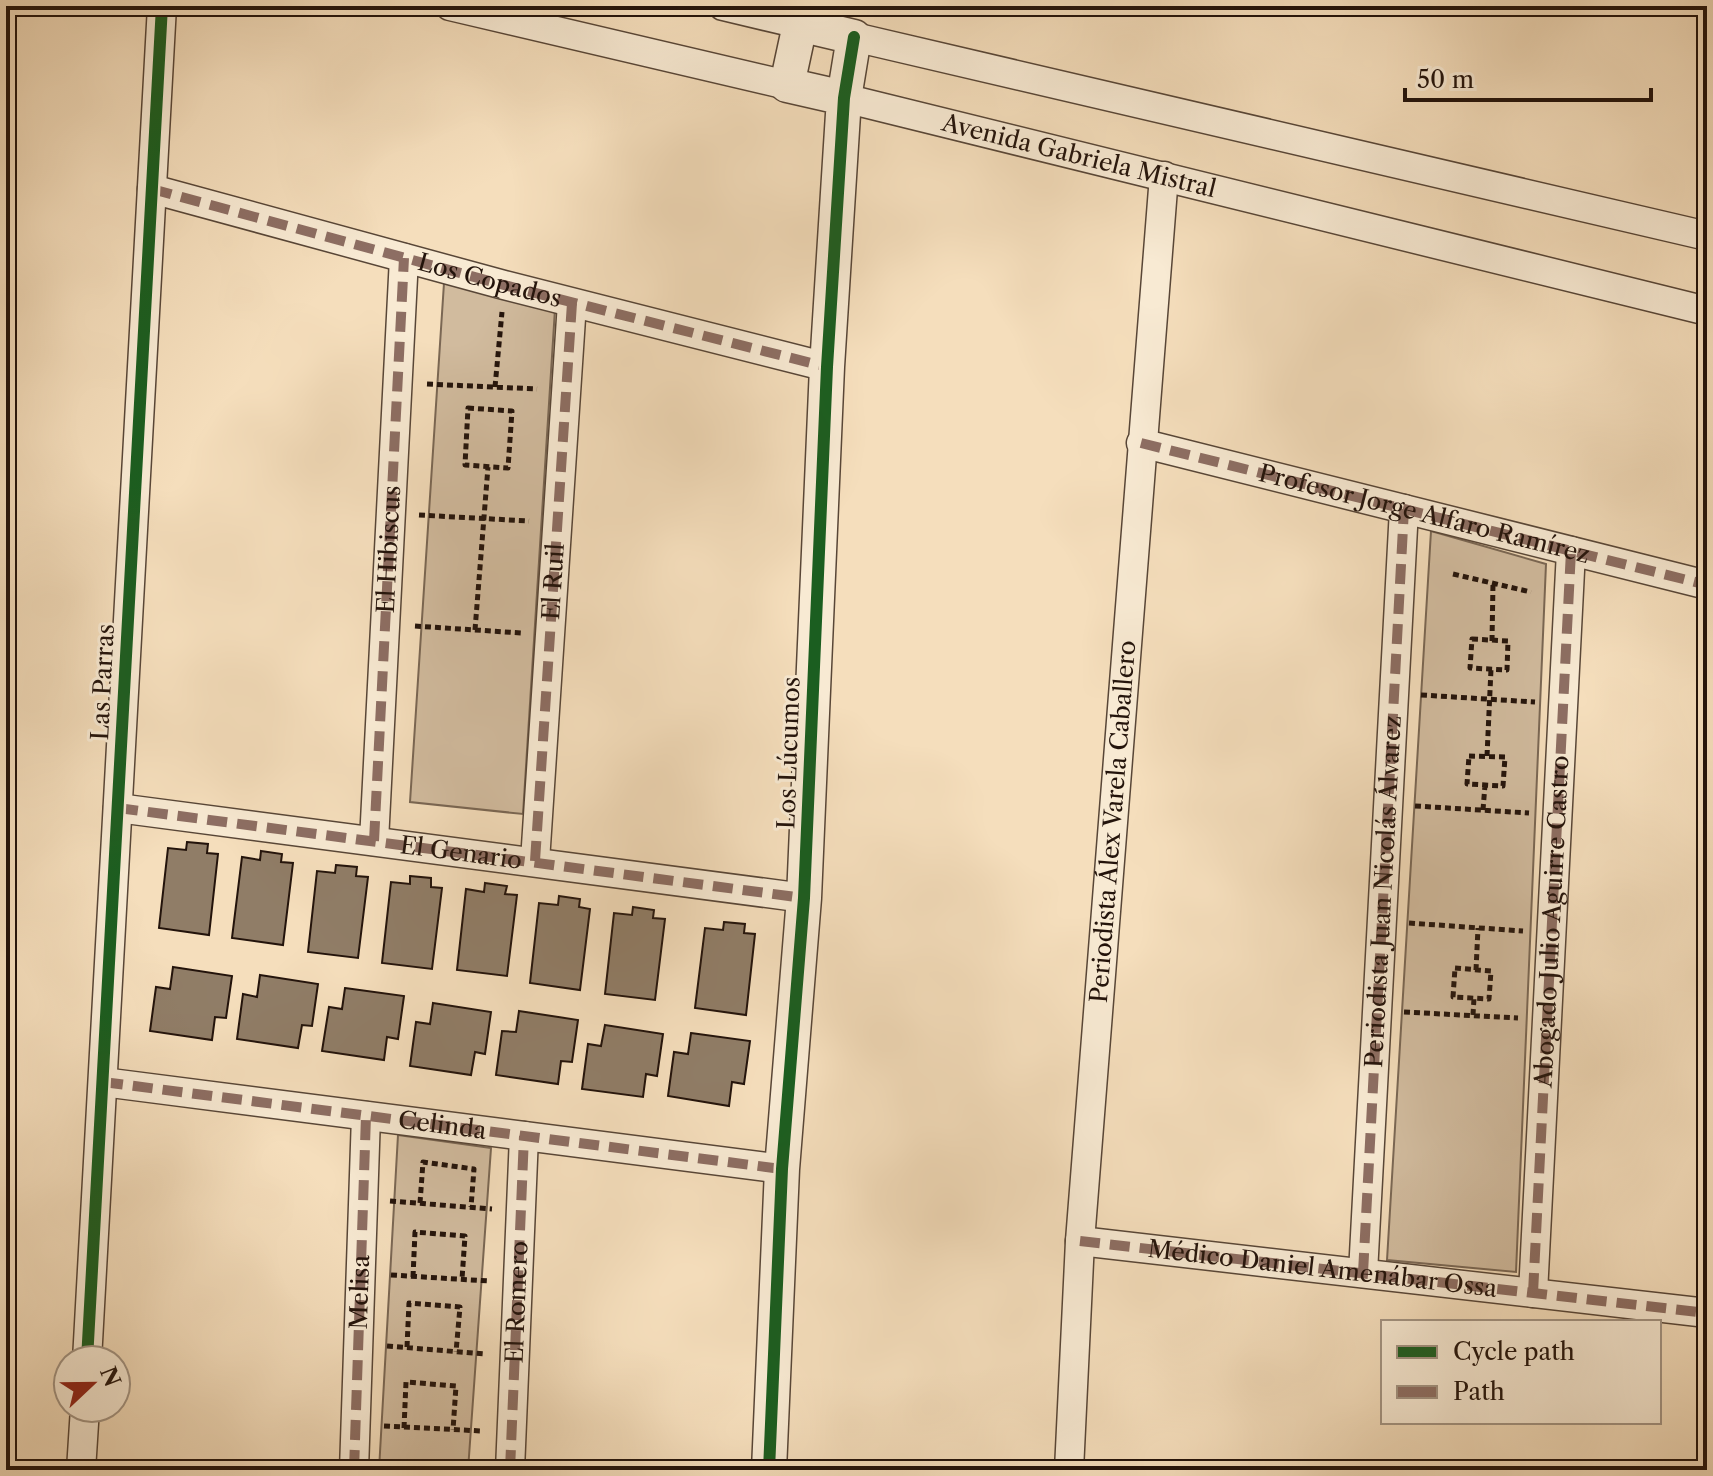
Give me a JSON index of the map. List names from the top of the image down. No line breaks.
{"streets":{"street":["Avenida Gabriela Mistral","Los Copados","Profesor Jorge Alfaro Ramírez","El Hibiscus","El Ruil","Las Parras","Los Lúcumos","Periodista Álex Varela Caballero","El Genario","Periodista Juan Nicolás Álvarez","Abogado Julio Aguirre Castro","Celinda","Médico Daniel Amenábar Ossa","Melisa","El Romero"]},"crossings":[["Avenida Gabriela Mistral","Los Lúcumos"],["Avenida Gabriela Mistral","Periodista Álex Varela Caballero"],["Los Copados","El Hibiscus"],["Los Copados","El Ruil"],["Los Copados","Las Parras"],["Los Copados","Los Lúcumos"],["Profesor Jorge Alfaro Ramírez","Periodista Álex Varela Caballero"],["Profesor Jorge Alfaro Ramírez","Periodista Juan Nicolás Álvarez"],["Profesor Jorge Alfaro Ramírez","Abogado Julio Aguirre Castro"],["El Hibiscus","El Genario"],["El Ruil","El Genario"],["Las Parras","El Genario"],["Las Parras","Celinda"],["Los Lúcumos","El Genario"],["Los Lúcumos","Celinda"],["Periodista Álex Varela Caballero","Médico Daniel Amenábar Ossa"],["Periodista Juan Nicolás Álvarez","Médico Daniel Amenábar Ossa"],["Abogado Julio Aguirre Castro","Médico Daniel Amenábar Ossa"],["Celinda","Melisa"],["Celinda","El Romero"]],"legend":["Cycle path","Path"],"scale_bar":"50 m","north":"right"}
